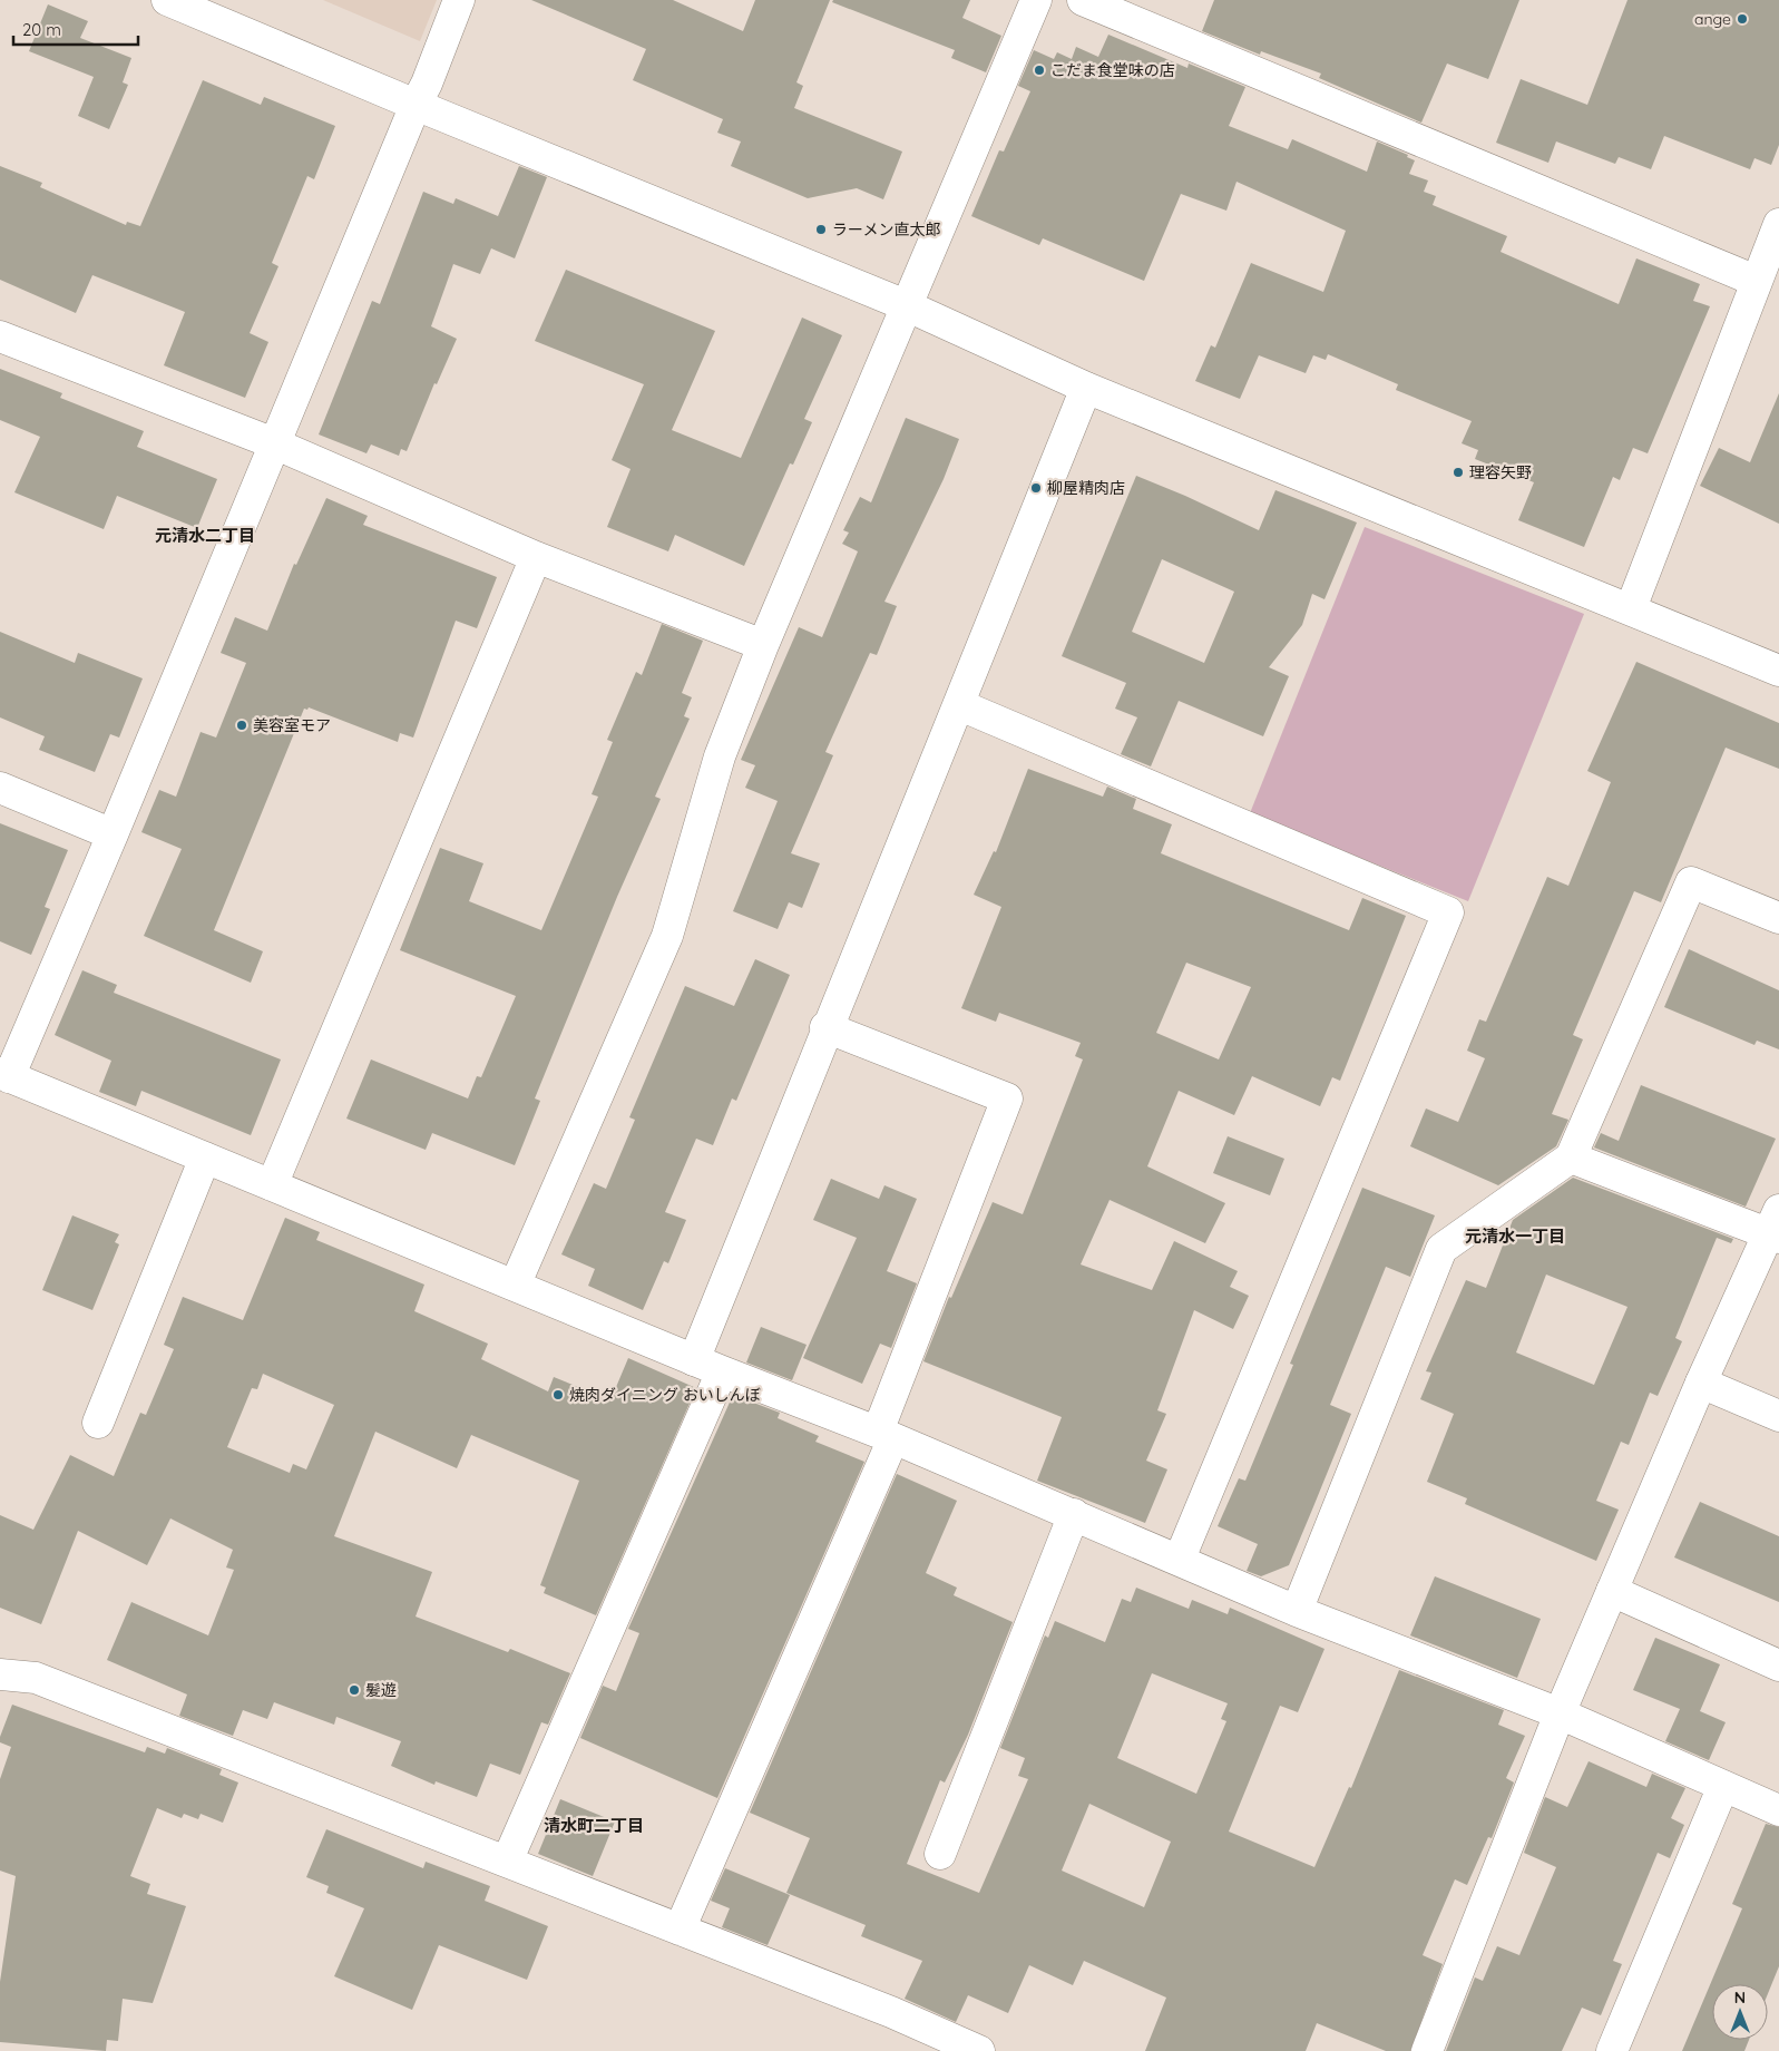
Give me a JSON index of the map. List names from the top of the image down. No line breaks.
{"districts":["元清水二丁目","元清水一丁目","清水町二丁目"],"places":["ange","こだま食堂味の店","ラーメン直太郎","理容矢野","柳屋精肉店","美容室モア","焼肉ダイニング おいしんぼ","髪遊"],"scale_bar":"20 m","north":"top"}
